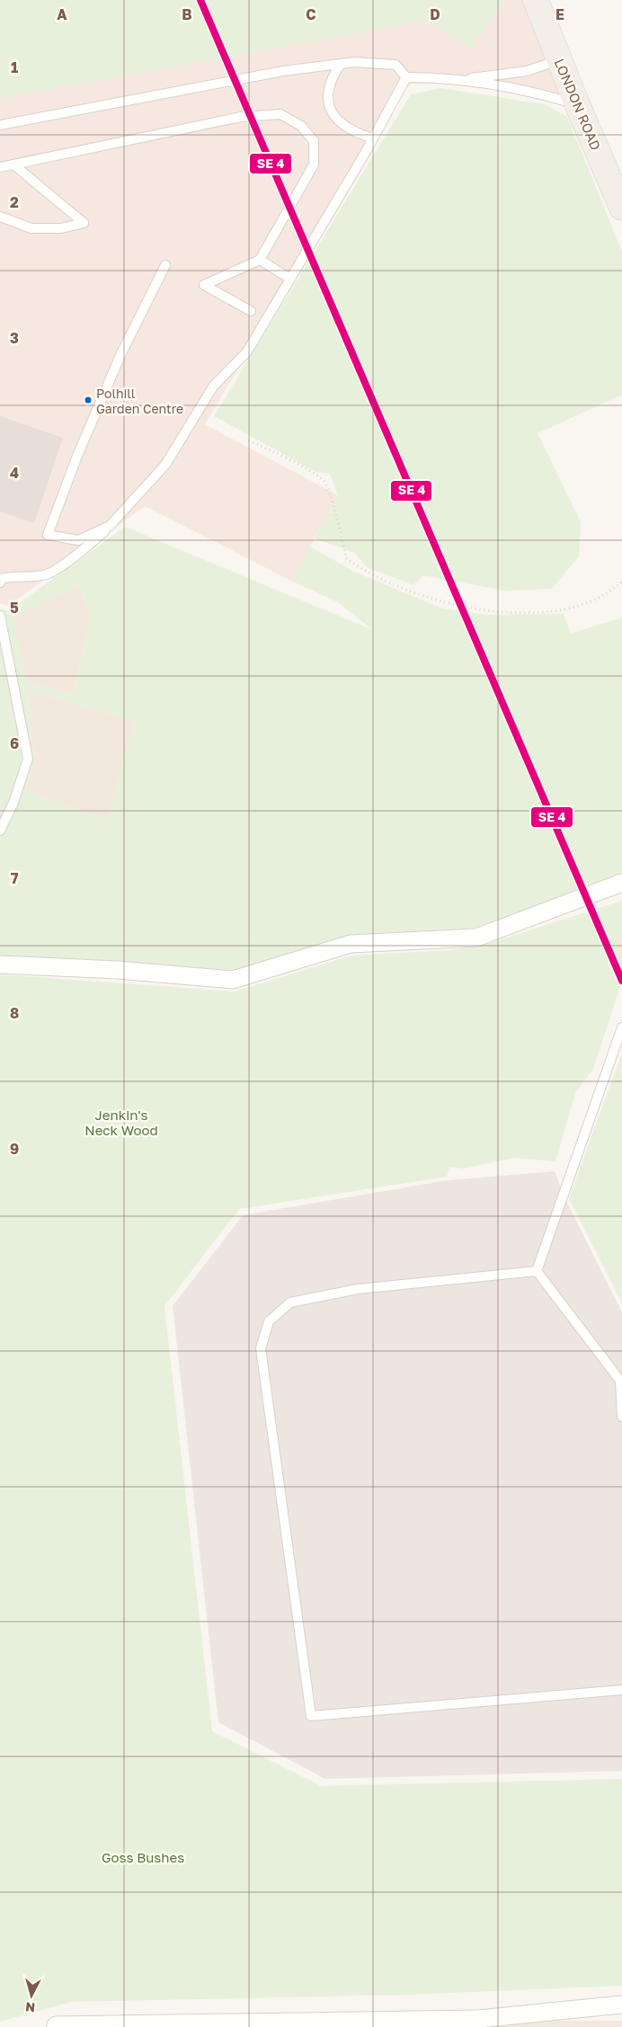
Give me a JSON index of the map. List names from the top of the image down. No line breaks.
{"streets":{"main road":["LONDON ROAD"]},"parks":["Jenkin's Neck Wood","Goss Bushes"],"places":["Polhill Garden Centre"],"north":"bottom","grid":{"columns":["A","B","C","D","E"],"rows":["1","2","3","4","5","6","7","8","9"]}}
